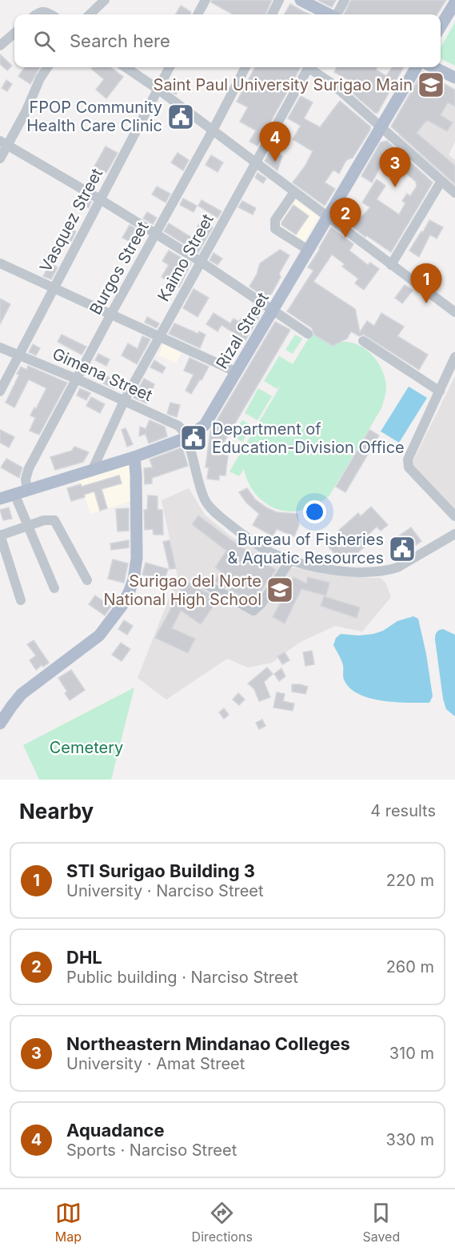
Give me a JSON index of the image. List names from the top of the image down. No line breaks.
{"streets":{"main road":["Rizal Street"],"street":["Vasquez Street","Kaimo Street","Burgos Street","Gimena Street"]},"crossings":[["Vasquez Street","Gimena Street"],["Kaimo Street","Rizal Street"],["Kaimo Street","Gimena Street"],["Burgos Street","Rizal Street"],["Burgos Street","Gimena Street"],["Rizal Street","Gimena Street"]],"parks":["Cemetery"],"places":{"school or university":["Saint Paul University Surigao Main","Surigao del Norte National High School"],"public building":["FPOP Community Health Care Clinic","Department of Education-Division Office","Bureau of Fisheries & Aquatic Resources"]},"page":{"search":"Search here","pins":["4","3","2","1"],"heading":["Nearby","4 results"],"list":[{"mark":"1","name":"STI Surigao Building 3","note":"University · Narciso Street","value":"220 m"},{"mark":"2","name":"DHL","note":"Public building · Narciso Street","value":"260 m"},{"mark":"3","name":"Northeastern Mindanao Colleges","note":"University · Amat Street","value":"310 m"},{"mark":"4","name":"Aquadance","note":"Sports · Narciso Street","value":"330 m"}],"nav":["Map","Directions","Saved"]}}
